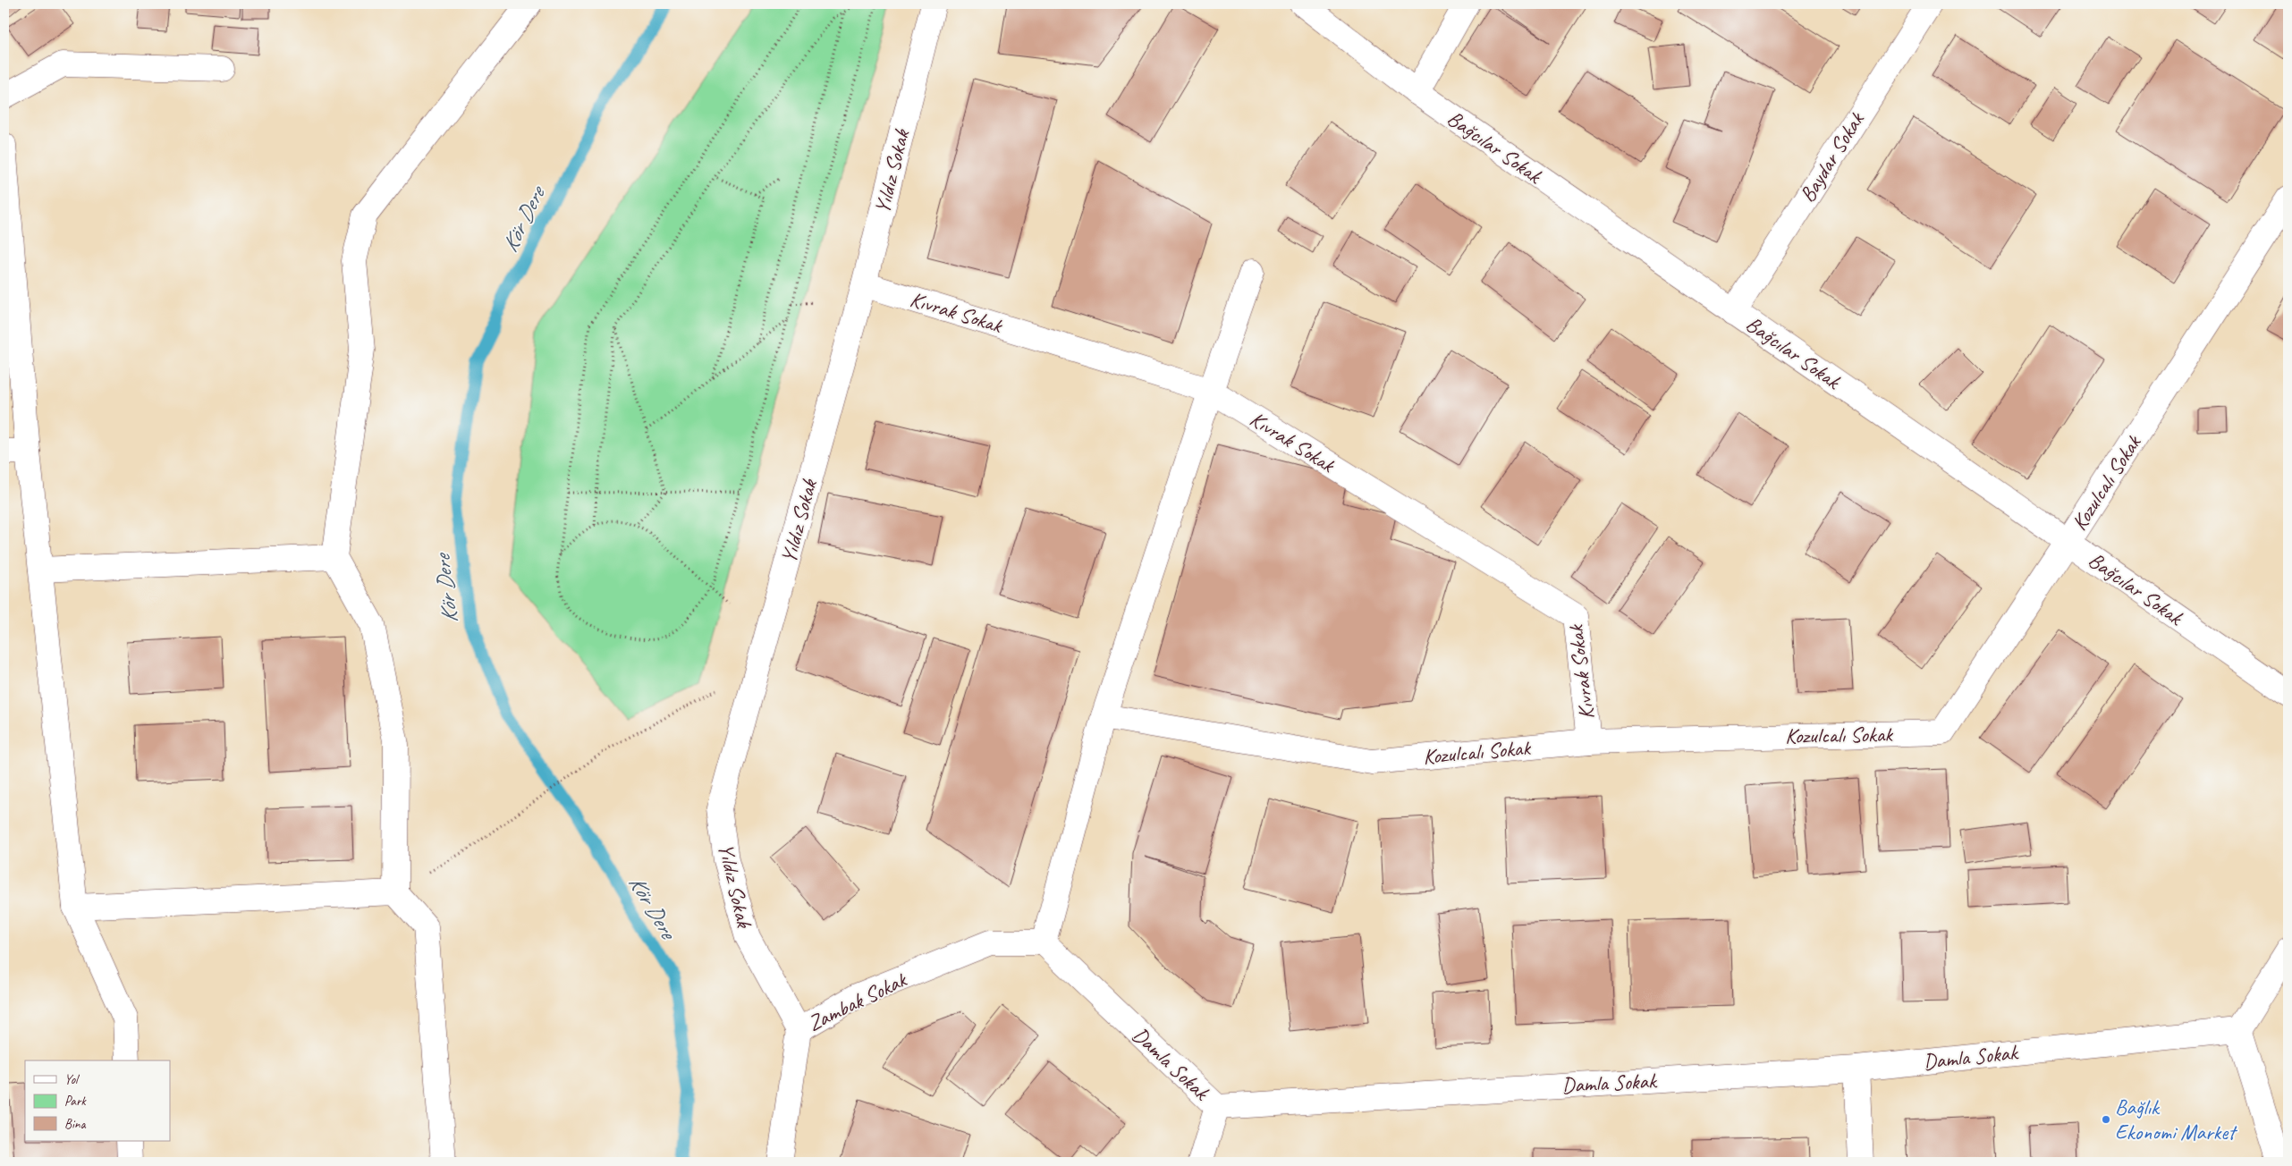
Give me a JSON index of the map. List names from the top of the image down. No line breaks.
{"streets":{"street":["Bağcılar Sokak","Baydar Sokak","Yıldız Sokak","Kıvrak Sokak","Kozulcalı Sokak","Zambak Sokak","Damla Sokak"]},"crossings":[["Bağcılar Sokak","Baydar Sokak"],["Bağcılar Sokak","Kozulcalı Sokak"],["Yıldız Sokak","Kıvrak Sokak"],["Yıldız Sokak","Zambak Sokak"],["Kıvrak Sokak","Kozulcalı Sokak"],["Zambak Sokak","Damla Sokak"]],"water":["Kör Dere"],"places":["Bağlık Ekonomi Market"],"legend":["Yol","Park","Bina"]}
